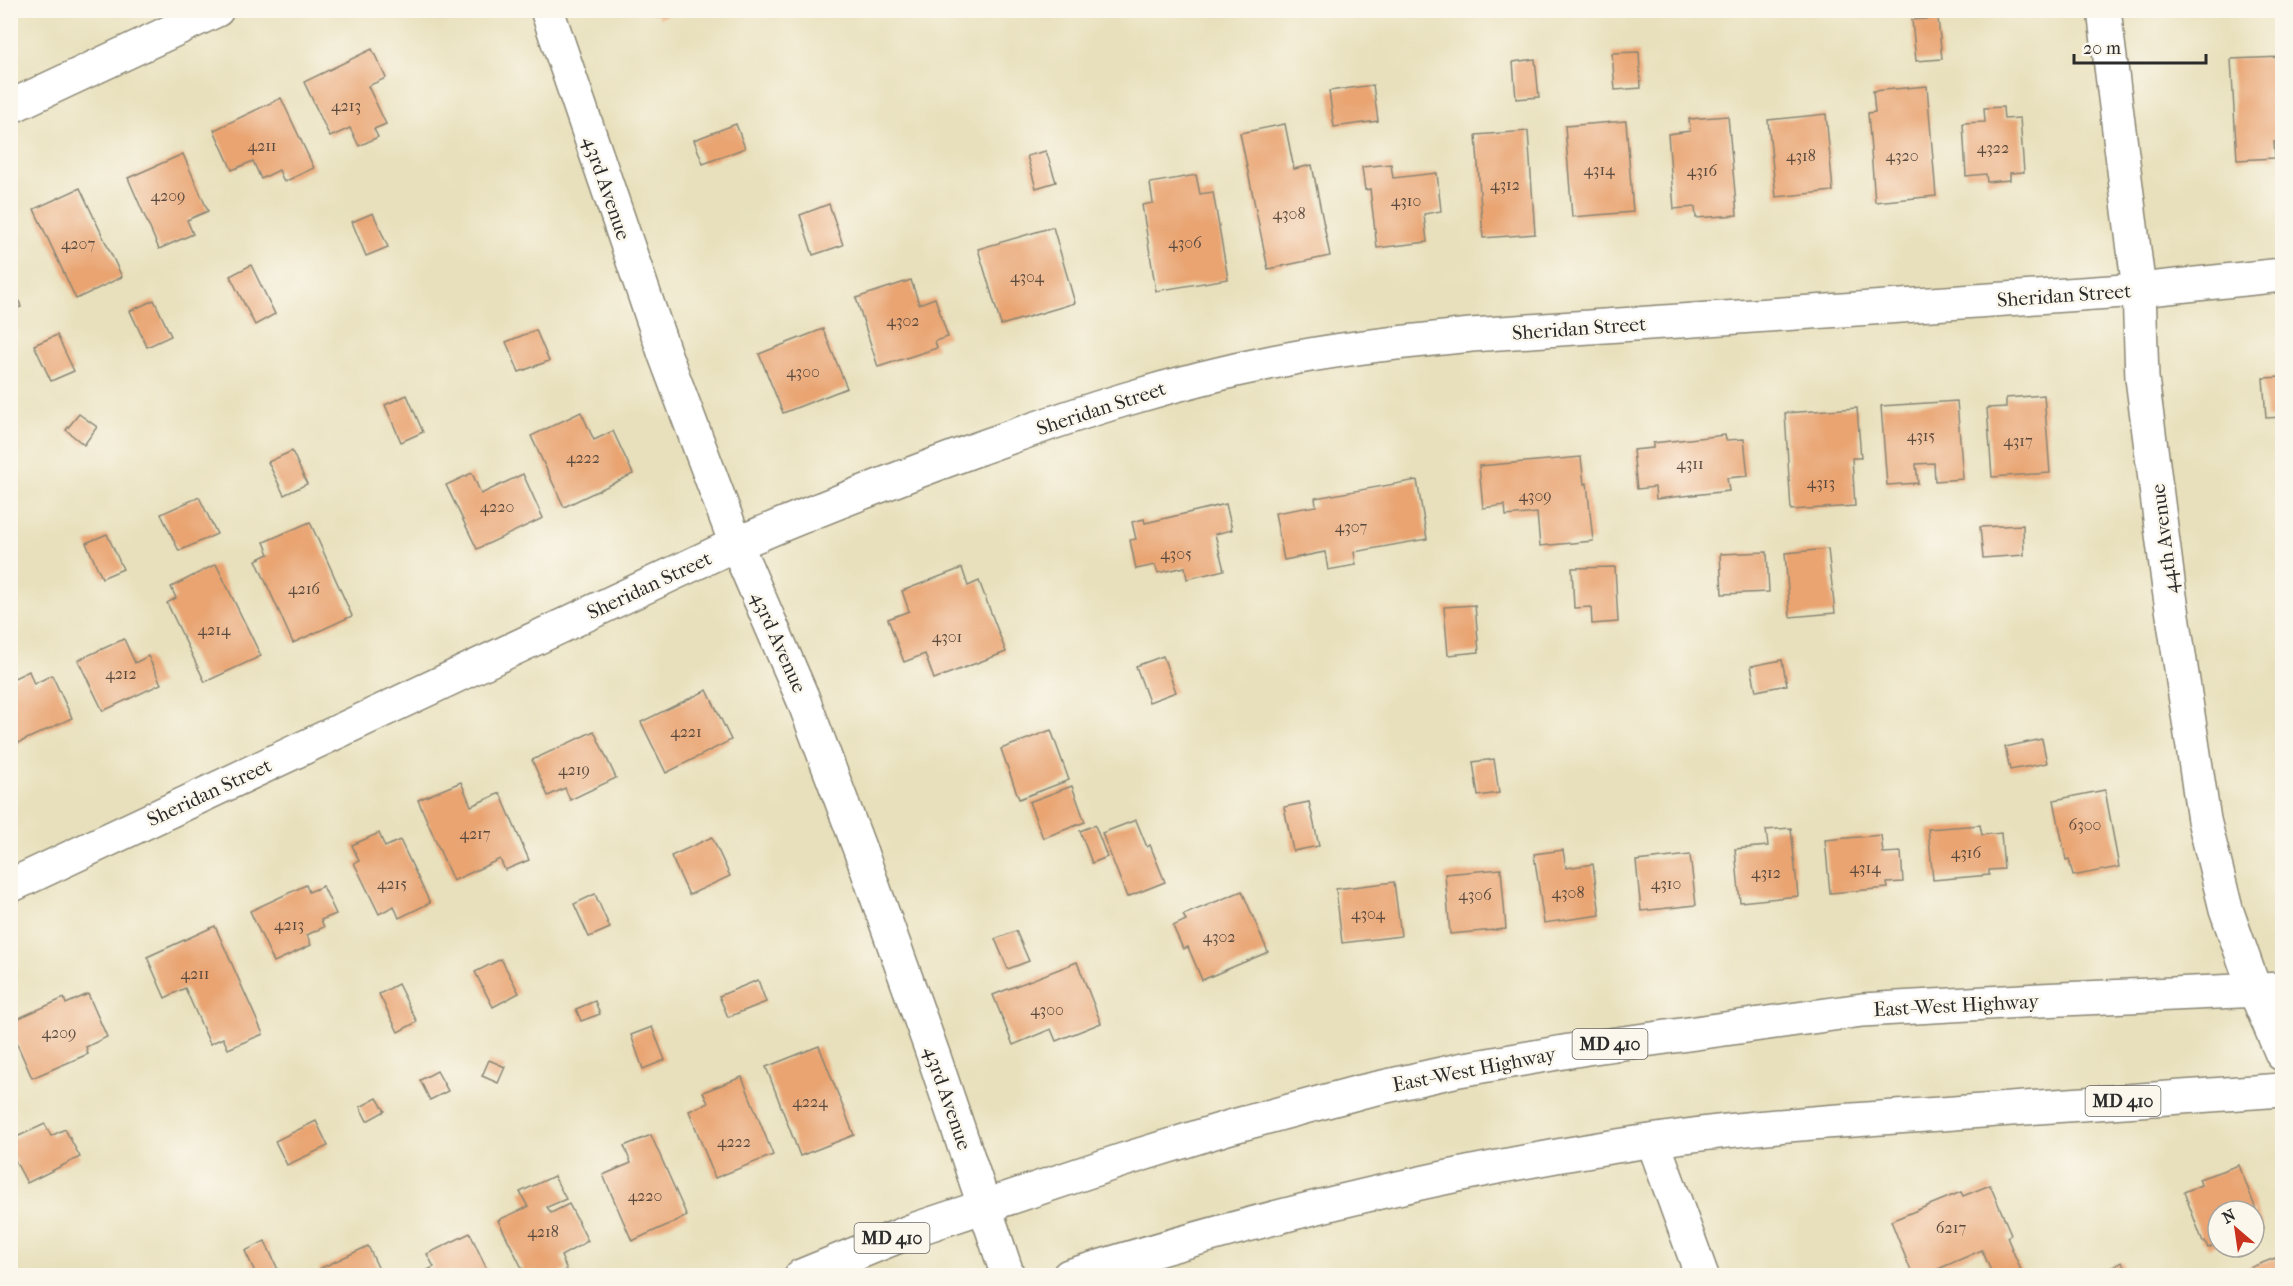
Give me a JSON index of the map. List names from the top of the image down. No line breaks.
{"streets":{"street":["43rd Avenue","Sheridan Street","44th Avenue","East-West Highway","MD 410"]},"crossings":[["43rd Avenue","Sheridan Street"],["43rd Avenue","East-West Highway"],["Sheridan Street","44th Avenue"],["44th Avenue","East-West Highway"]],"house_numbers":["4213","4211","4322","4318","4320","4314","4316","4312","4209","4310","4308","4306","4207","4304","4302","4300","4315","4317","4222","4311","4313","4309","4220","4307","4305","4216","4214","4301","4212","4221","4219","6300","4217","4316","4314","4312","4215","4310","4308","4306","4304","4213","4302","4211","4300","4209","4224","4222","4220","6217","4218"],"scale_bar":"20 m","north":"top left"}
